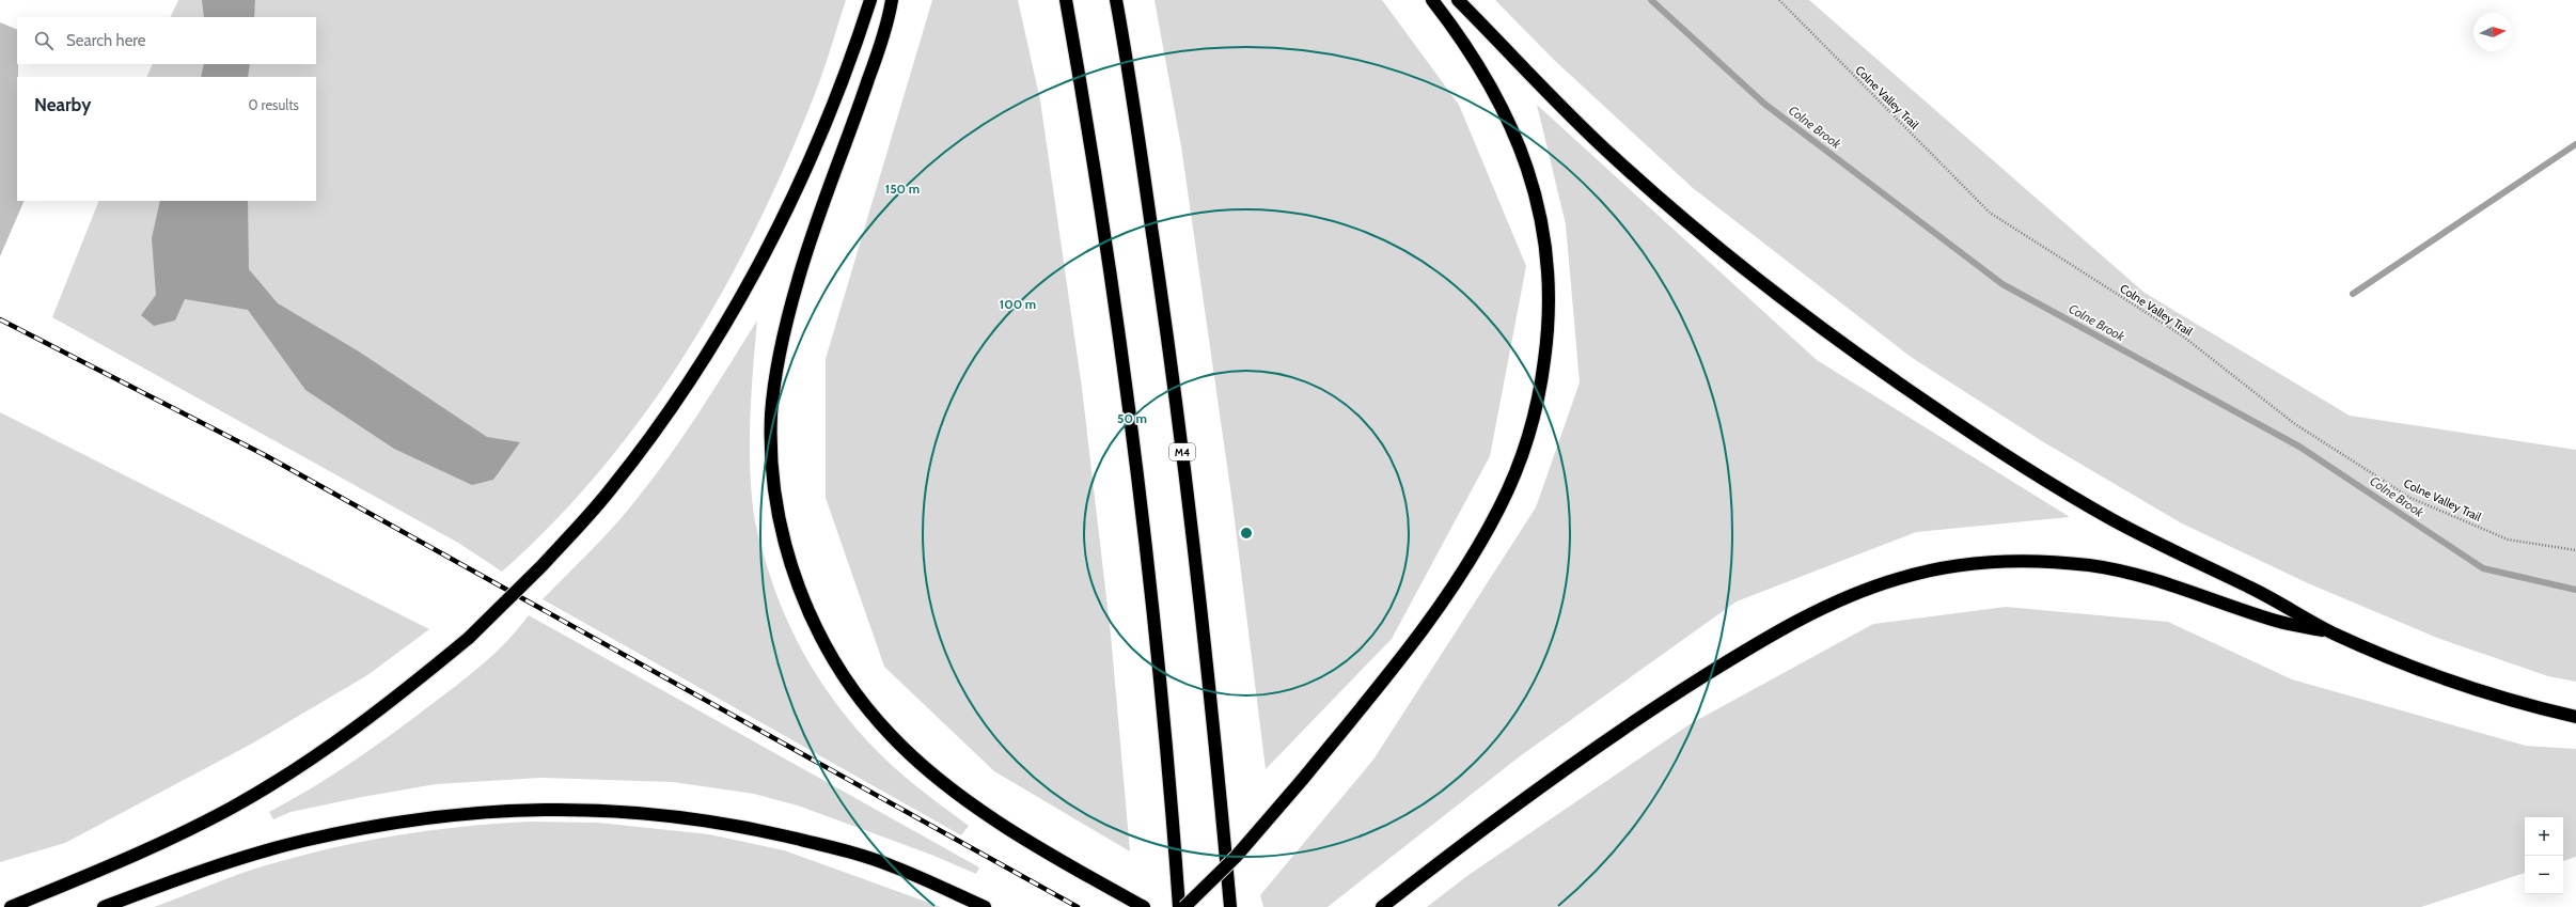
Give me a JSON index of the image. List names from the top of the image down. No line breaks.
{"streets":{"highway":["M4"],"path":["Colne Valley Trail"]},"water":["Colne Brook"],"north":"right","page":{"search":"Search here","heading":["Nearby","0 results"],"map_buttons":["+","−"]},"rings":["150 m","100 m","50 m"]}
